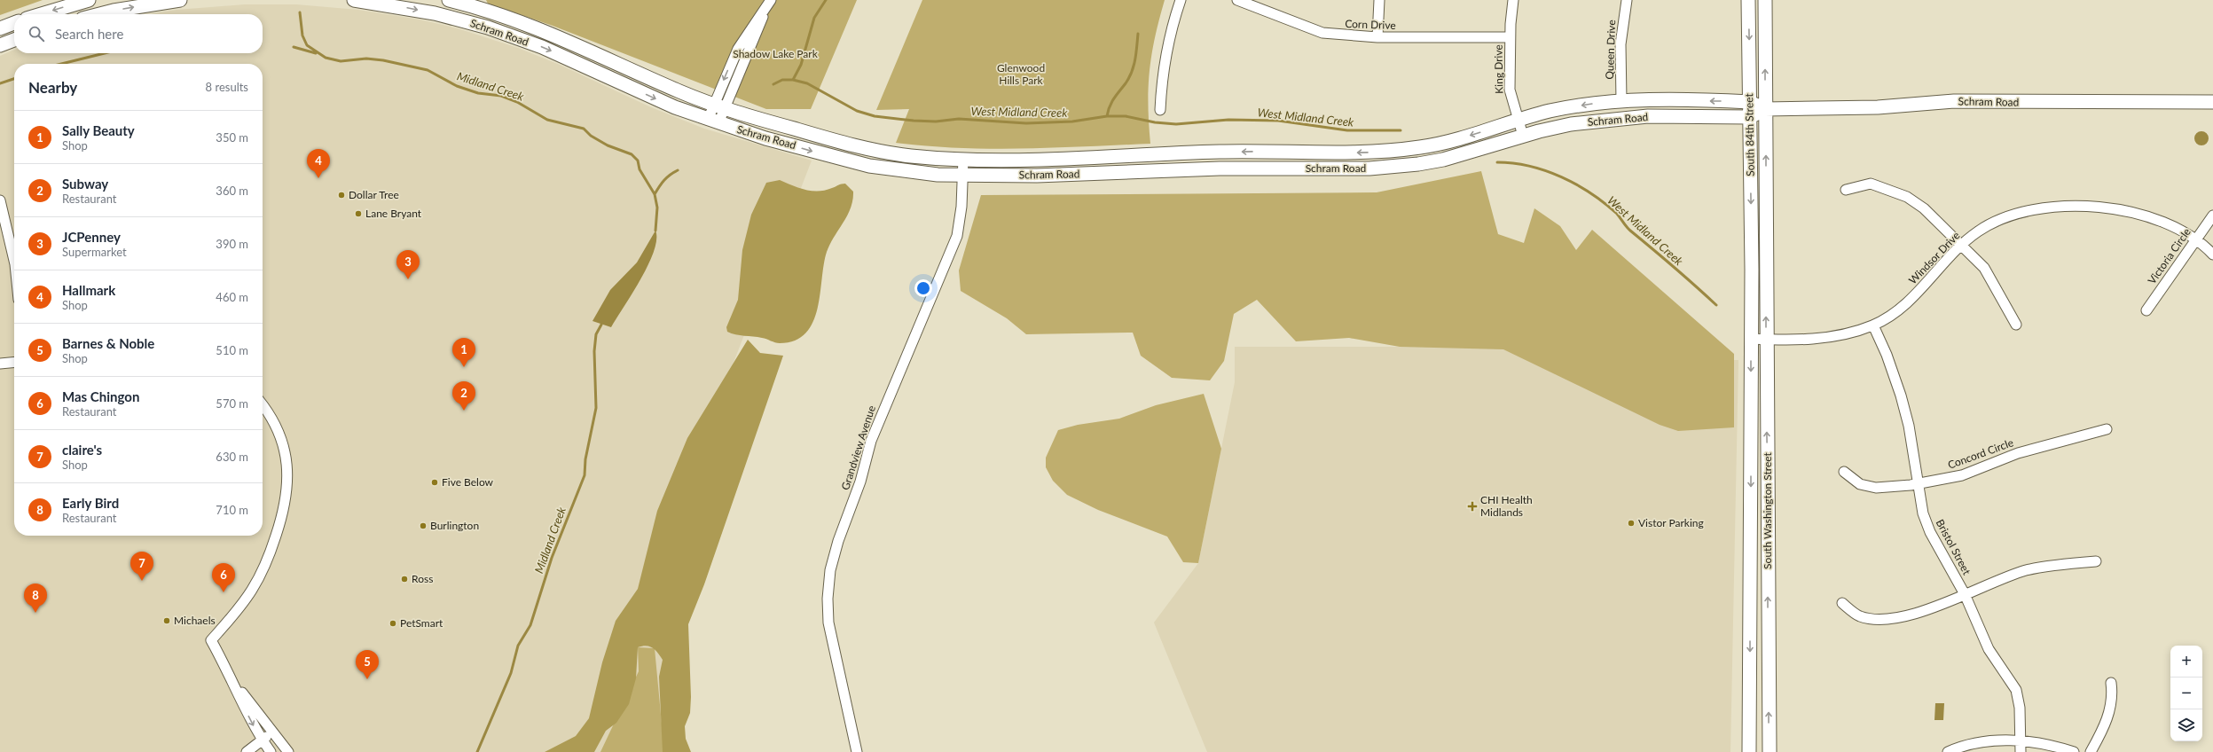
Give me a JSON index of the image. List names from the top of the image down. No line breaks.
{"streets":{"main road":["Schram Road","South 84th Street","South Washington Street"],"street":["Corn Drive","Queen Drive","King Drive","Victoria Circle","Windsor Drive","Grandview Avenue","Concord Circle","Bristol Street"]},"crossings":[["Corn Drive","King Drive"],["Schram Road","Queen Drive"],["Schram Road","King Drive"],["Schram Road","South 84th Street"],["Schram Road","Grandview Avenue"],["South 84th Street","South Washington Street"],["Victoria Circle","Windsor Drive"],["Windsor Drive","South Washington Street"],["Windsor Drive","Bristol Street"],["Concord Circle","Bristol Street"]],"water":["Midland Creek","West Midland Creek"],"parks":["Shadow Lake Park","Glenwood Hills Park"],"places":{"other":["Dollar Tree","Lane Bryant","Five Below","Vistor Parking","Burlington","Ross","Michaels","PetSmart"],"health":["CHI Health Midlands"]},"page":{"search":"Search here","heading":["Nearby","8 results"],"list":[{"mark":"1","name":"Sally Beauty","note":"Shop","value":"350 m"},{"mark":"2","name":"Subway","note":"Restaurant","value":"360 m"},{"mark":"3","name":"JCPenney","note":"Supermarket","value":"390 m"},{"mark":"4","name":"Hallmark","note":"Shop","value":"460 m"},{"mark":"5","name":"Barnes & Noble","note":"Shop","value":"510 m"},{"mark":"6","name":"Mas Chingon","note":"Restaurant","value":"570 m"},{"mark":"7","name":"claire's","note":"Shop","value":"630 m"},{"mark":"8","name":"Early Bird","note":"Restaurant","value":"710 m"}],"pins":["4","3","1","2","7","6","8","5"],"map_buttons":["+","−"]}}
